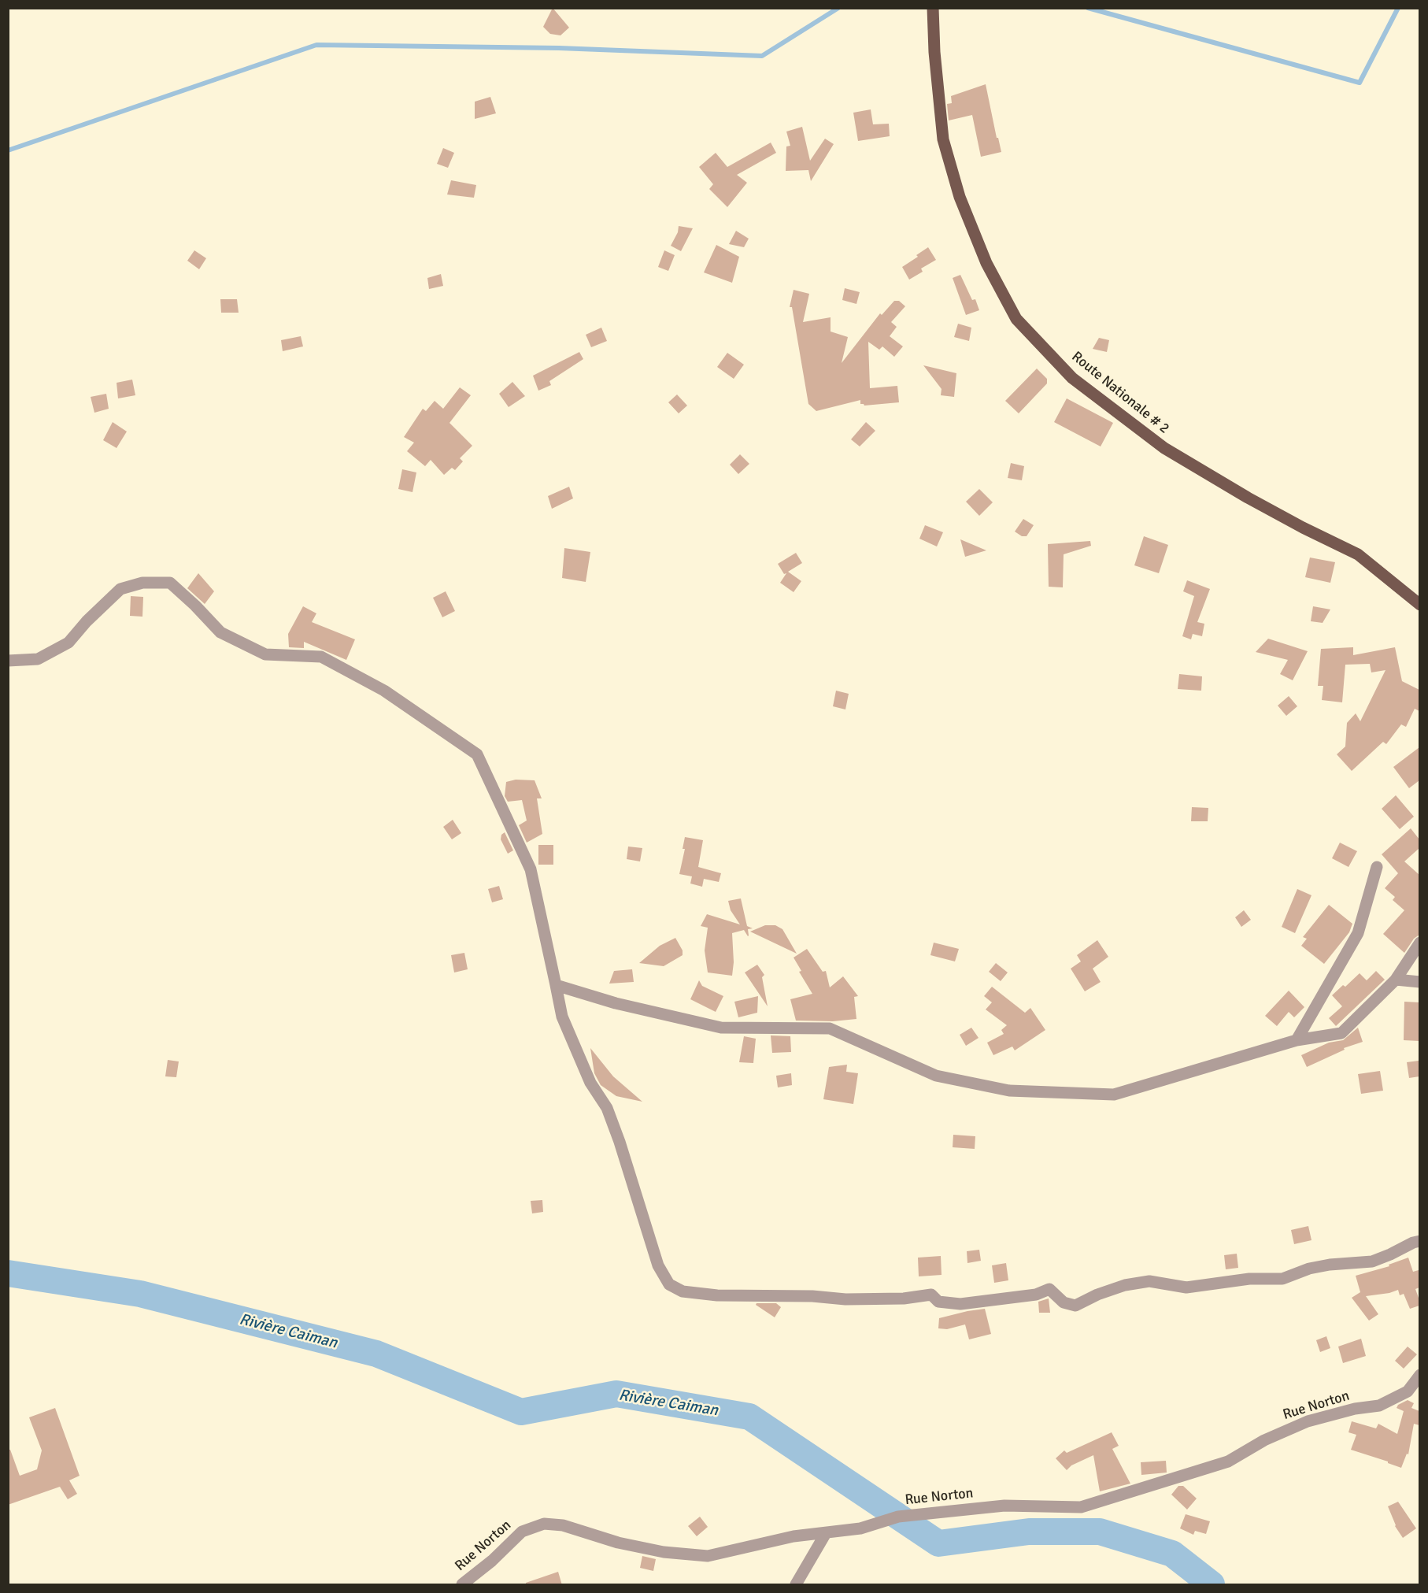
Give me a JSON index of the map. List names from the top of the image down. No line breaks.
{"streets":{"main road":["Route Nationale # 2"],"street":["Rue Norton"]},"water":["Rivière Caiman"]}
